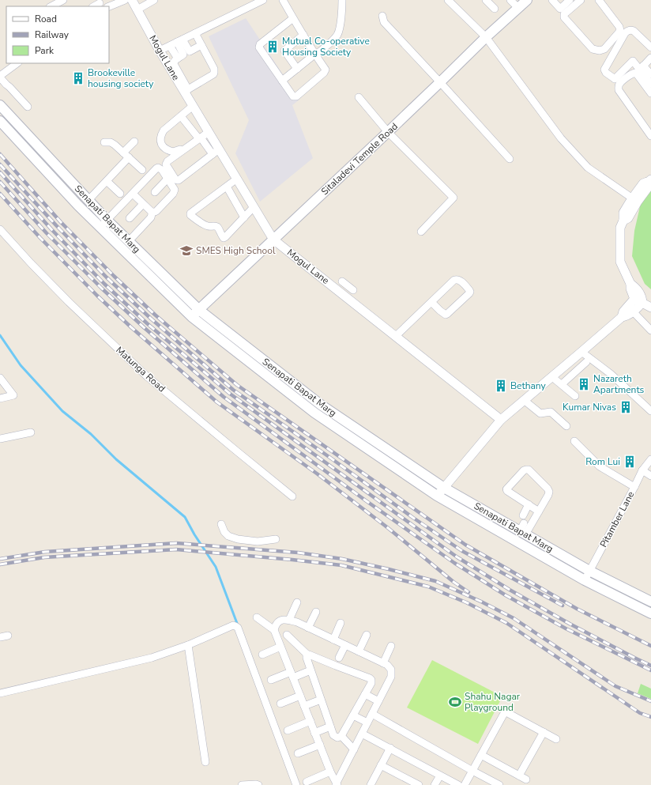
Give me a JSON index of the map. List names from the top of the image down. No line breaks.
{"streets":{"main road":["Sitaladevi Temple Road","Senapati Bapat Marg"],"street":["Mogul Lane","Matunga Road","Pitamber Lane"]},"crossings":[["Mogul Lane","Sitaladevi Temple Road"],["Sitaladevi Temple Road","Senapati Bapat Marg"],["Senapati Bapat Marg","Pitamber Lane"]],"places":{"building":["Mutual Co-operative Housing Society","Brookeville housing society","Nazareth Apartments","Bethany","Kumar Nivas","Rom Lui"],"school or university":["SMES High School"],"sports":["Shahu Nagar Playground"]},"legend":["Road","Railway","Park"]}
